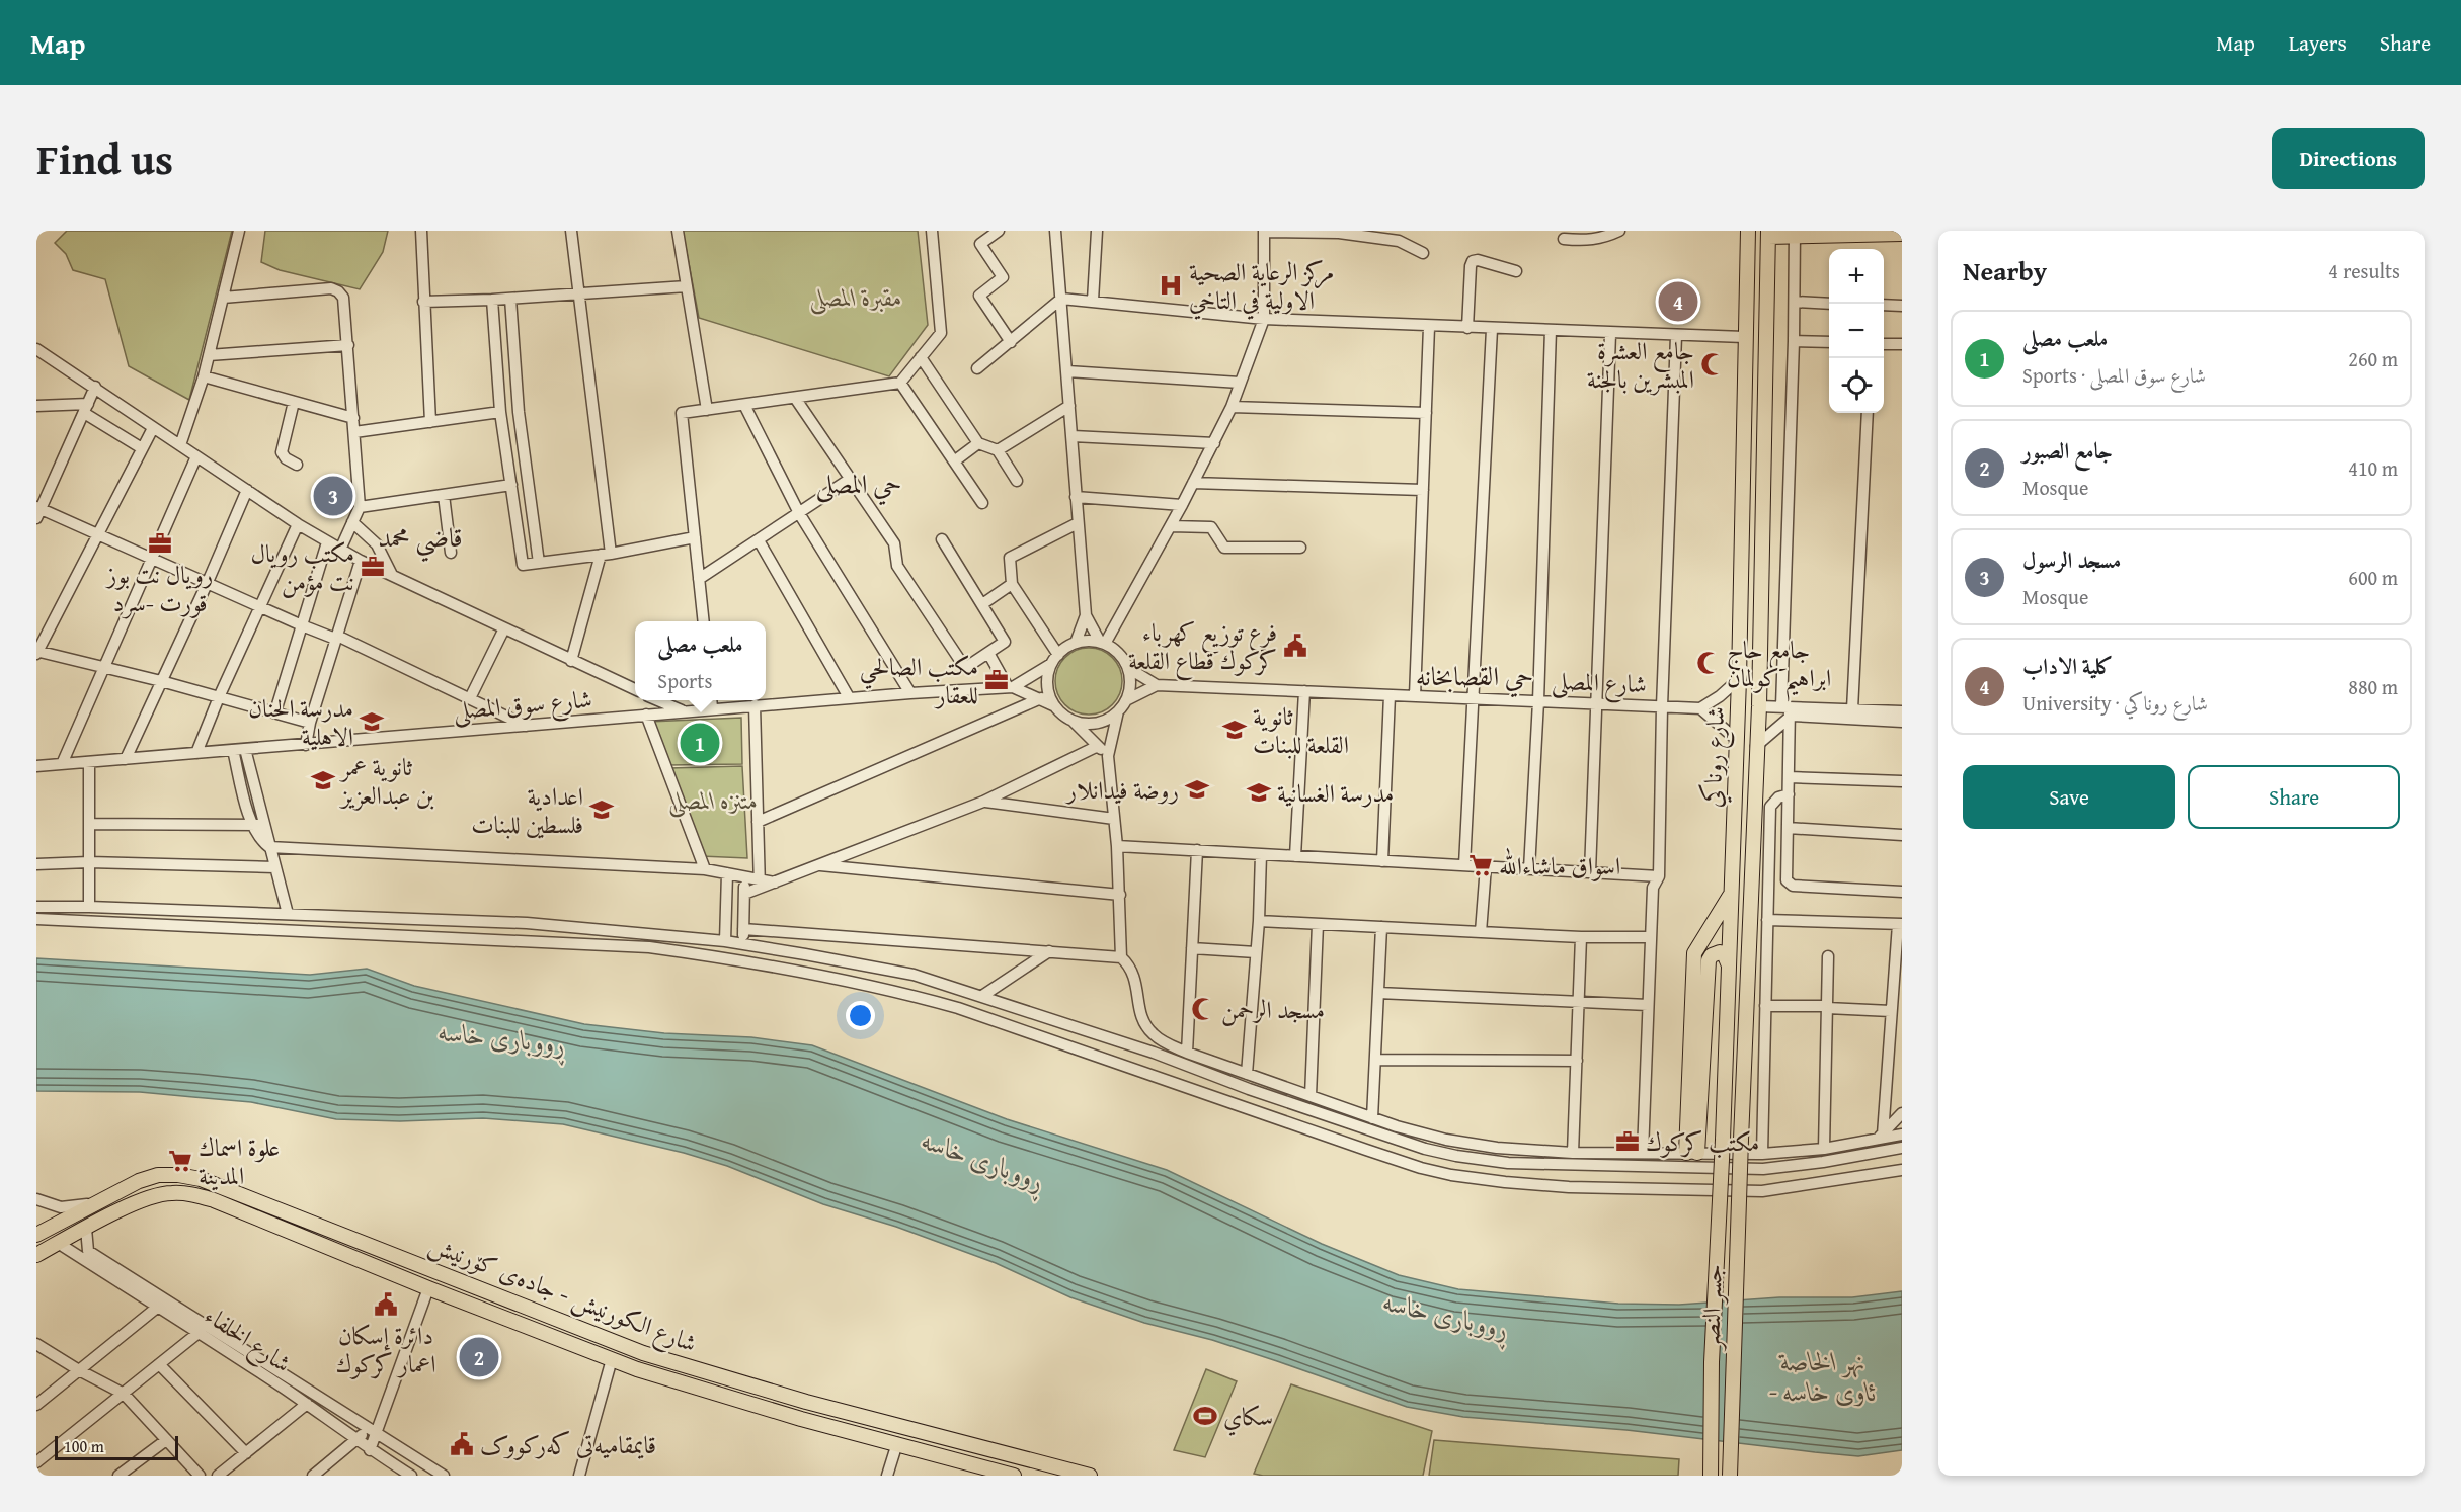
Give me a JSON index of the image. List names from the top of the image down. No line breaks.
{"streets":{"main road":["شارع روناكي","شارع الكورنيش - جادەی کۆرنیش","جسر النصر"],"street":["شارع المصلى","شارع سوق المصلى","شارع الخلفاء"]},"crossings":[["شارع المصلى","شارع سوق المصلى"],["شارع روناكي","جسر النصر"],["شارع الكورنيش - جادەی کۆرنیش","شارع الخلفاء"]],"districts":["حي المصلى","قاضي محمد","حي القصابخانه"],"water":["ڕووباری خاسە","نهر الخاصة - ئاوی خاسە"],"parks":["مقبرة المصلى","متنزه المصلى"],"places":{"hospital":["مركز الرعاية الصحية الاولية في التاخي"],"mosque":["جامع العشرة المبشرين بالجنة","جامع حاج ابراهيم كولمان","مسجد الرحمن"],"office":["رويال نت بوز قورت -سرد","مكتب رويال نت مؤمن","مكتب الصالحي للعقار","مكتب كركوك"],"public building":["فرع توزيع كهرباء كركوك قطاع القلعة","دائرة إسكان اعمار كركوك","قایمقامیەتی کەرکووک"],"school or university":["مدرسة الحنان الاهلية","ثانوية القلعة للبنات","ثانوية عمر بن عبدالعزيز","روضة فيدانلار","مدرسة الغسانية","اعدادية فلسطين للبنات"],"supermarket":["اسواق ماشاءالله","علوة اسماك المدينة"],"sports":["سكاي"]},"scale_bar":"100 m","page":{"header":"Map","nav":["Map","Layers","Share"],"title":"Find us","buttons":["Directions",["Save","Share"]],"heading":["Nearby","4 results"],"map_buttons":["+","−"],"pins":["4","3","1","2"],"list":[{"mark":"1","name":"ملعب مصلى","note":"Sports · شارع سوق المصلى","value":"260 m"},{"mark":"2","name":"جامع الصبور","note":"Mosque","value":"410 m"},{"mark":"3","name":"مسجد الرسول","note":"Mosque","value":"600 m"},{"mark":"4","name":"كلية الاداب","note":"University · شارع روناكي","value":"880 m"}],"popup":["ملعب مصلى","Sports"],"scale":"100 m"}}
